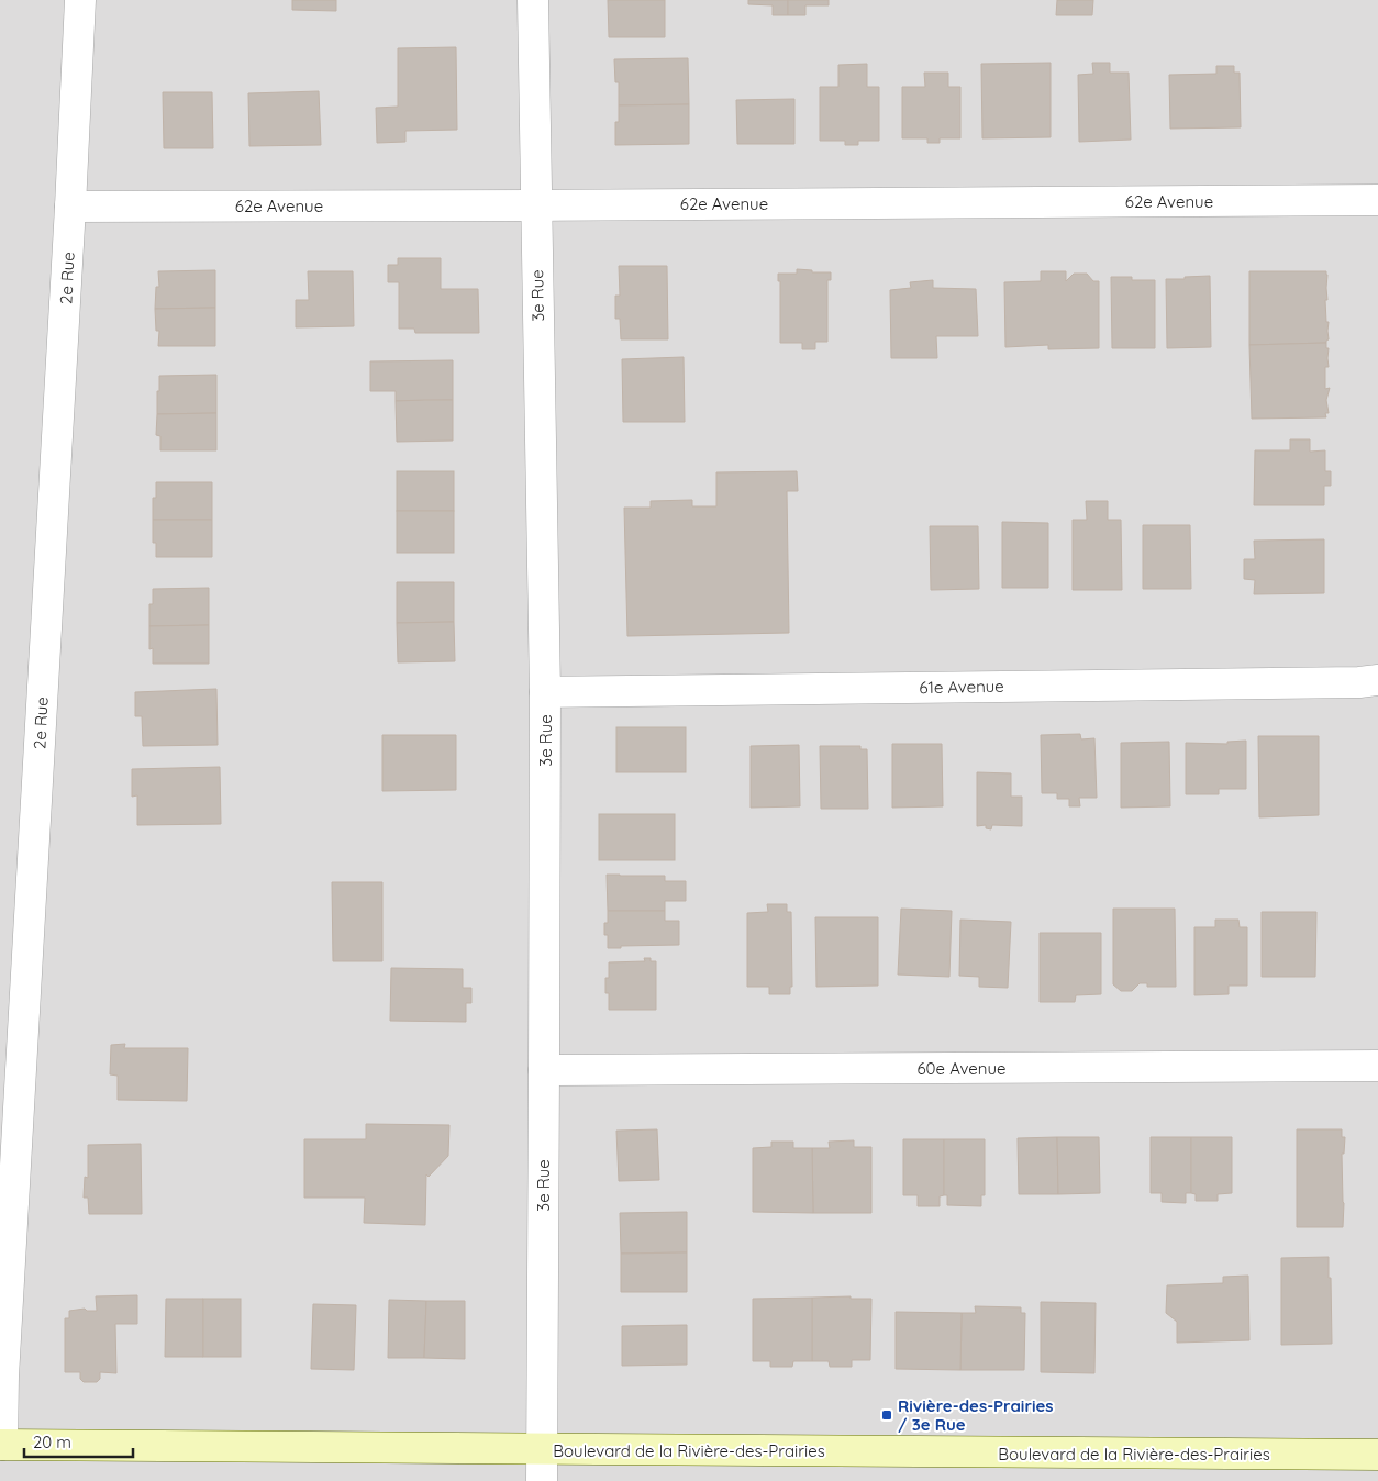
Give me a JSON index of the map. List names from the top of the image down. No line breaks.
{"streets":{"street":["62e Avenue","2e Rue","3e Rue","61e Avenue","60e Avenue","Boulevard de la Rivière-des-Prairies"]},"crossings":[["62e Avenue","2e Rue"],["62e Avenue","3e Rue"],["2e Rue","Boulevard de la Rivière-des-Prairies"],["3e Rue","61e Avenue"],["3e Rue","60e Avenue"],["3e Rue","Boulevard de la Rivière-des-Prairies"]],"places":{"transit":["Rivière-des-Prairies / 3e Rue"]},"scale_bar":"20 m"}
